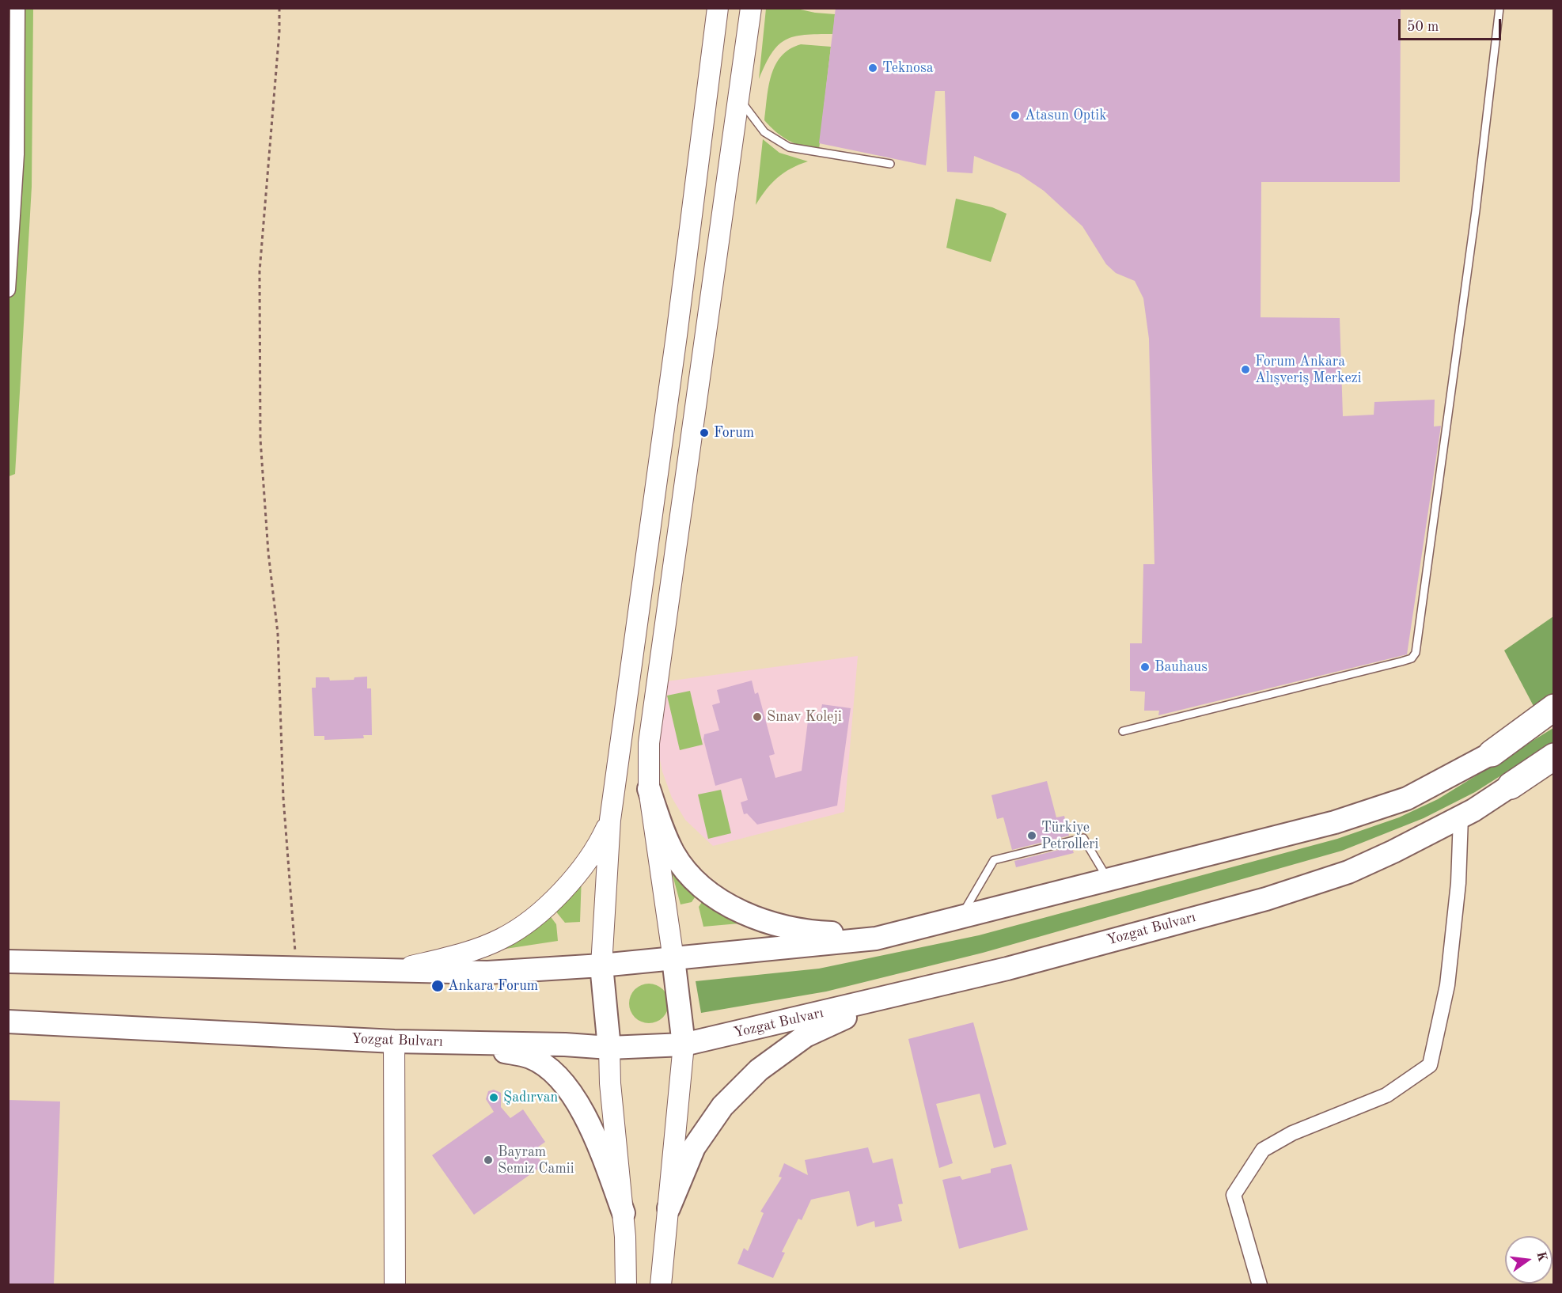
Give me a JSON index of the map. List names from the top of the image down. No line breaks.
{"streets":{"main road":["Yozgat Bulvarı"]},"places":["Teknosa","Atasun Optik","Forum Ankara Alışveriş Merkezi","Forum","Bauhaus","Sınav Koleji","Türkiye Petrolleri","Ankara Forum","Şadırvan","Bayram Semiz Camii"],"scale_bar":"50 m","north":"right"}
